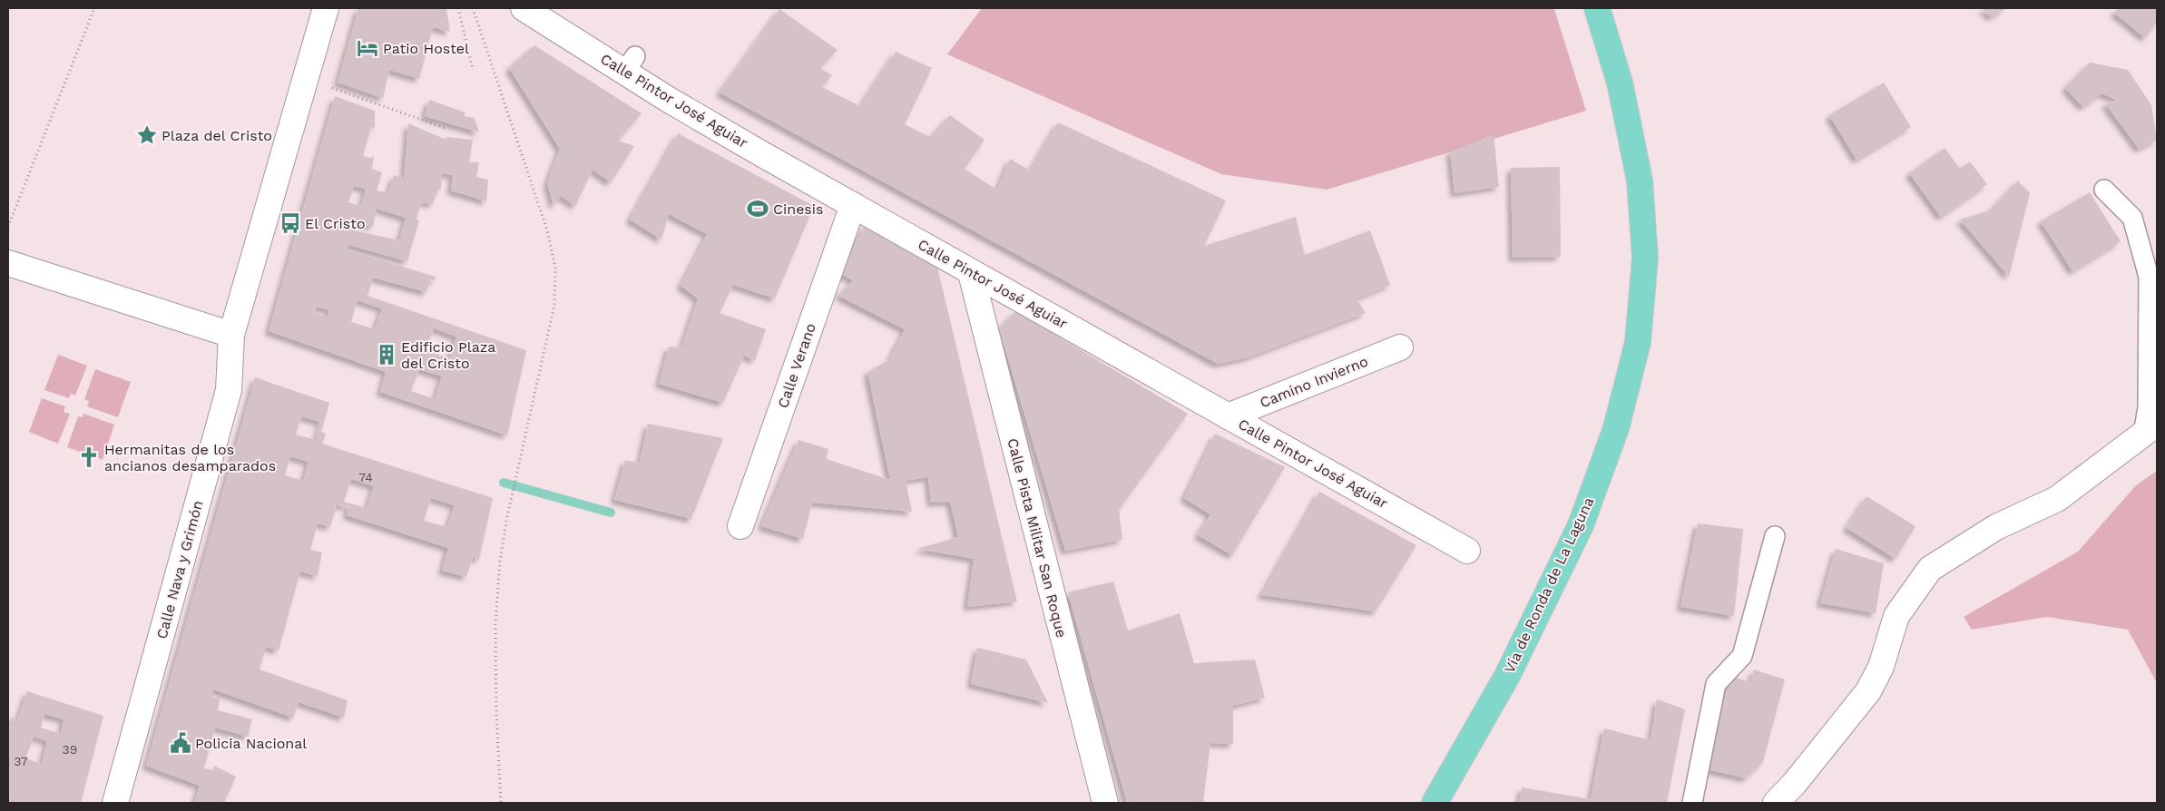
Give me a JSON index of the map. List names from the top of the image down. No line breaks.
{"streets":{"main road":["Vía de Ronda de La Laguna"],"street":["Calle Pintor José Aguiar","Calle Verano","Camino Invierno","Calle Pista Militar San Roque","Calle Nava y Grimón"]},"crossings":[["Calle Pintor José Aguiar","Calle Verano"],["Calle Pintor José Aguiar","Camino Invierno"],["Calle Pintor José Aguiar","Calle Pista Militar San Roque"]],"places":{"hotel":["Patio Hostel"],"place":["Plaza del Cristo"],"sports":["Cinesis"],"bus stop":["El Cristo"],"building":["Edificio Plaza del Cristo"],"church":["Hermanitas de los ancianos desamparados"],"public building":["Policia Nacional"]},"house_numbers":["74","39","37"]}
